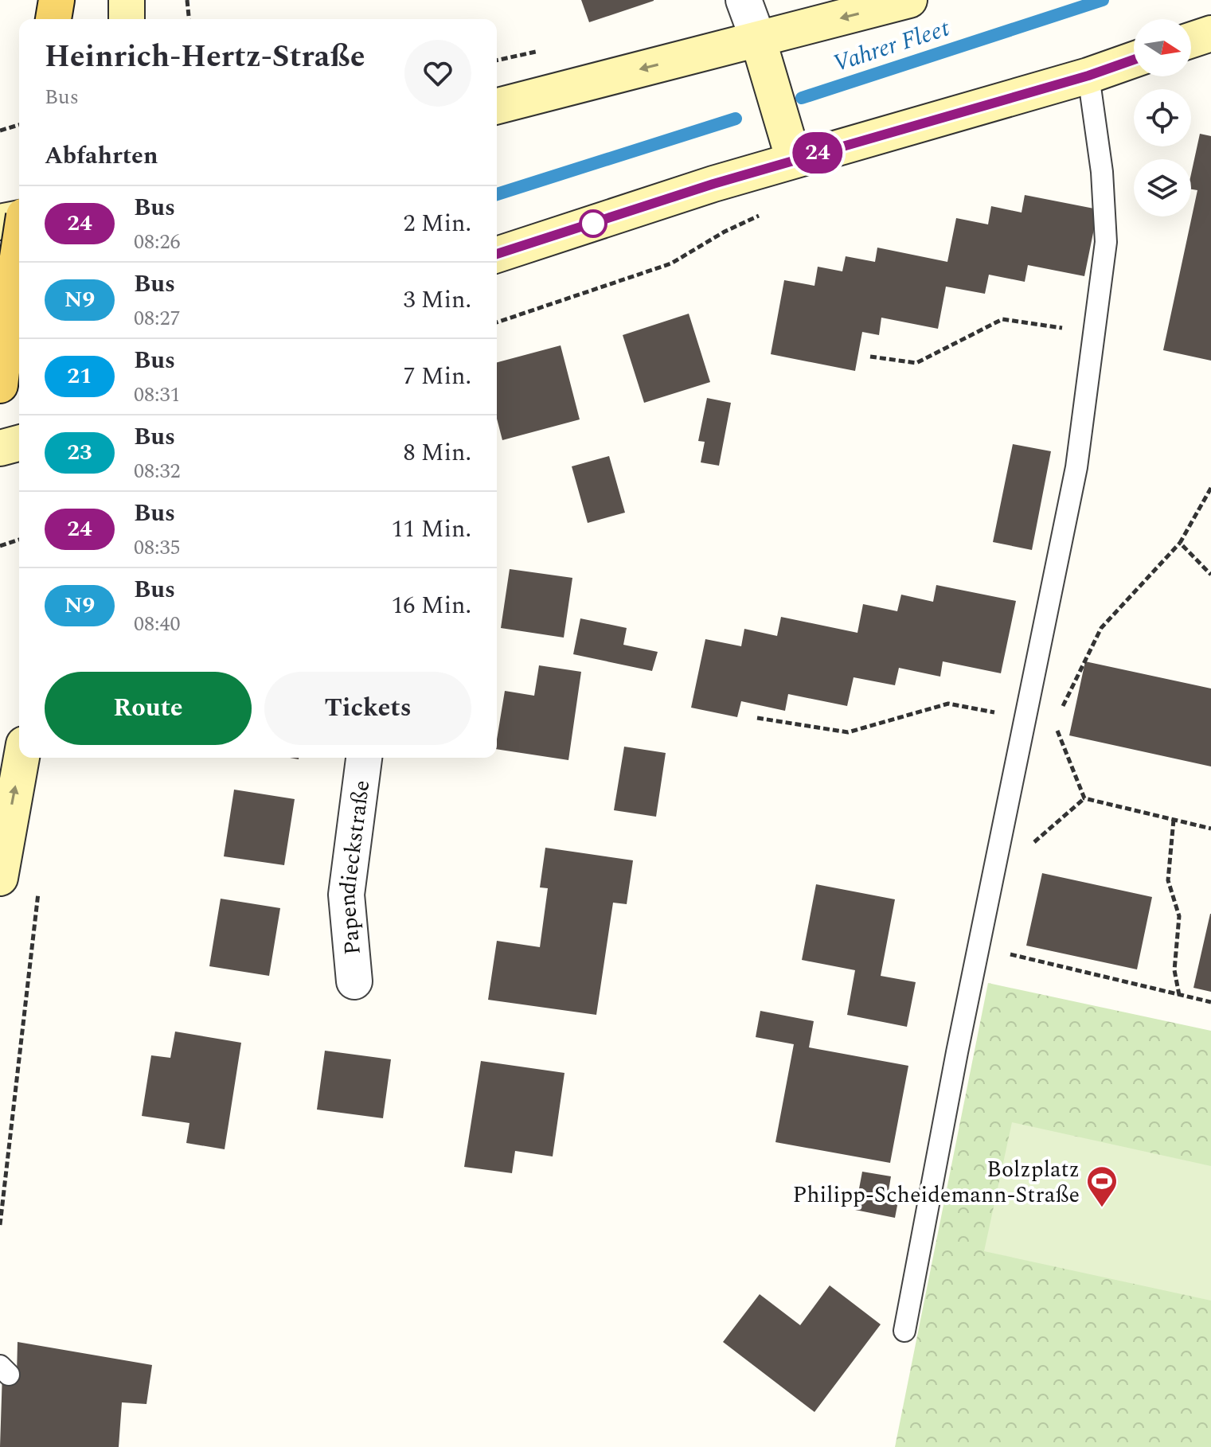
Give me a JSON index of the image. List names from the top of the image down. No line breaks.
{"streets":{"street":["Papendieckstraße"]},"water":["Vahrer Fleet"],"places":{"sports":["Bolzplatz Philipp-Scheidemann-Straße"]},"lines":["bus line 24"],"north":"right","page":{"on_map":"24","heading":[["Heinrich-Hertz-Straße","Bus"],"Abfahrten"],"list":[{"mark":"24","name":"Bus","note":"08:26","value":"2 Min."},{"mark":"N9","name":"Bus","note":"08:27","value":"3 Min."},{"mark":"21","name":"Bus","note":"08:31","value":"7 Min."},{"mark":"23","name":"Bus","note":"08:32","value":"8 Min."},{"mark":"24","name":"Bus","note":"08:35","value":"11 Min."},{"mark":"N9","name":"Bus","note":"08:40","value":"16 Min."}],"buttons":["Route","Tickets"]}}
